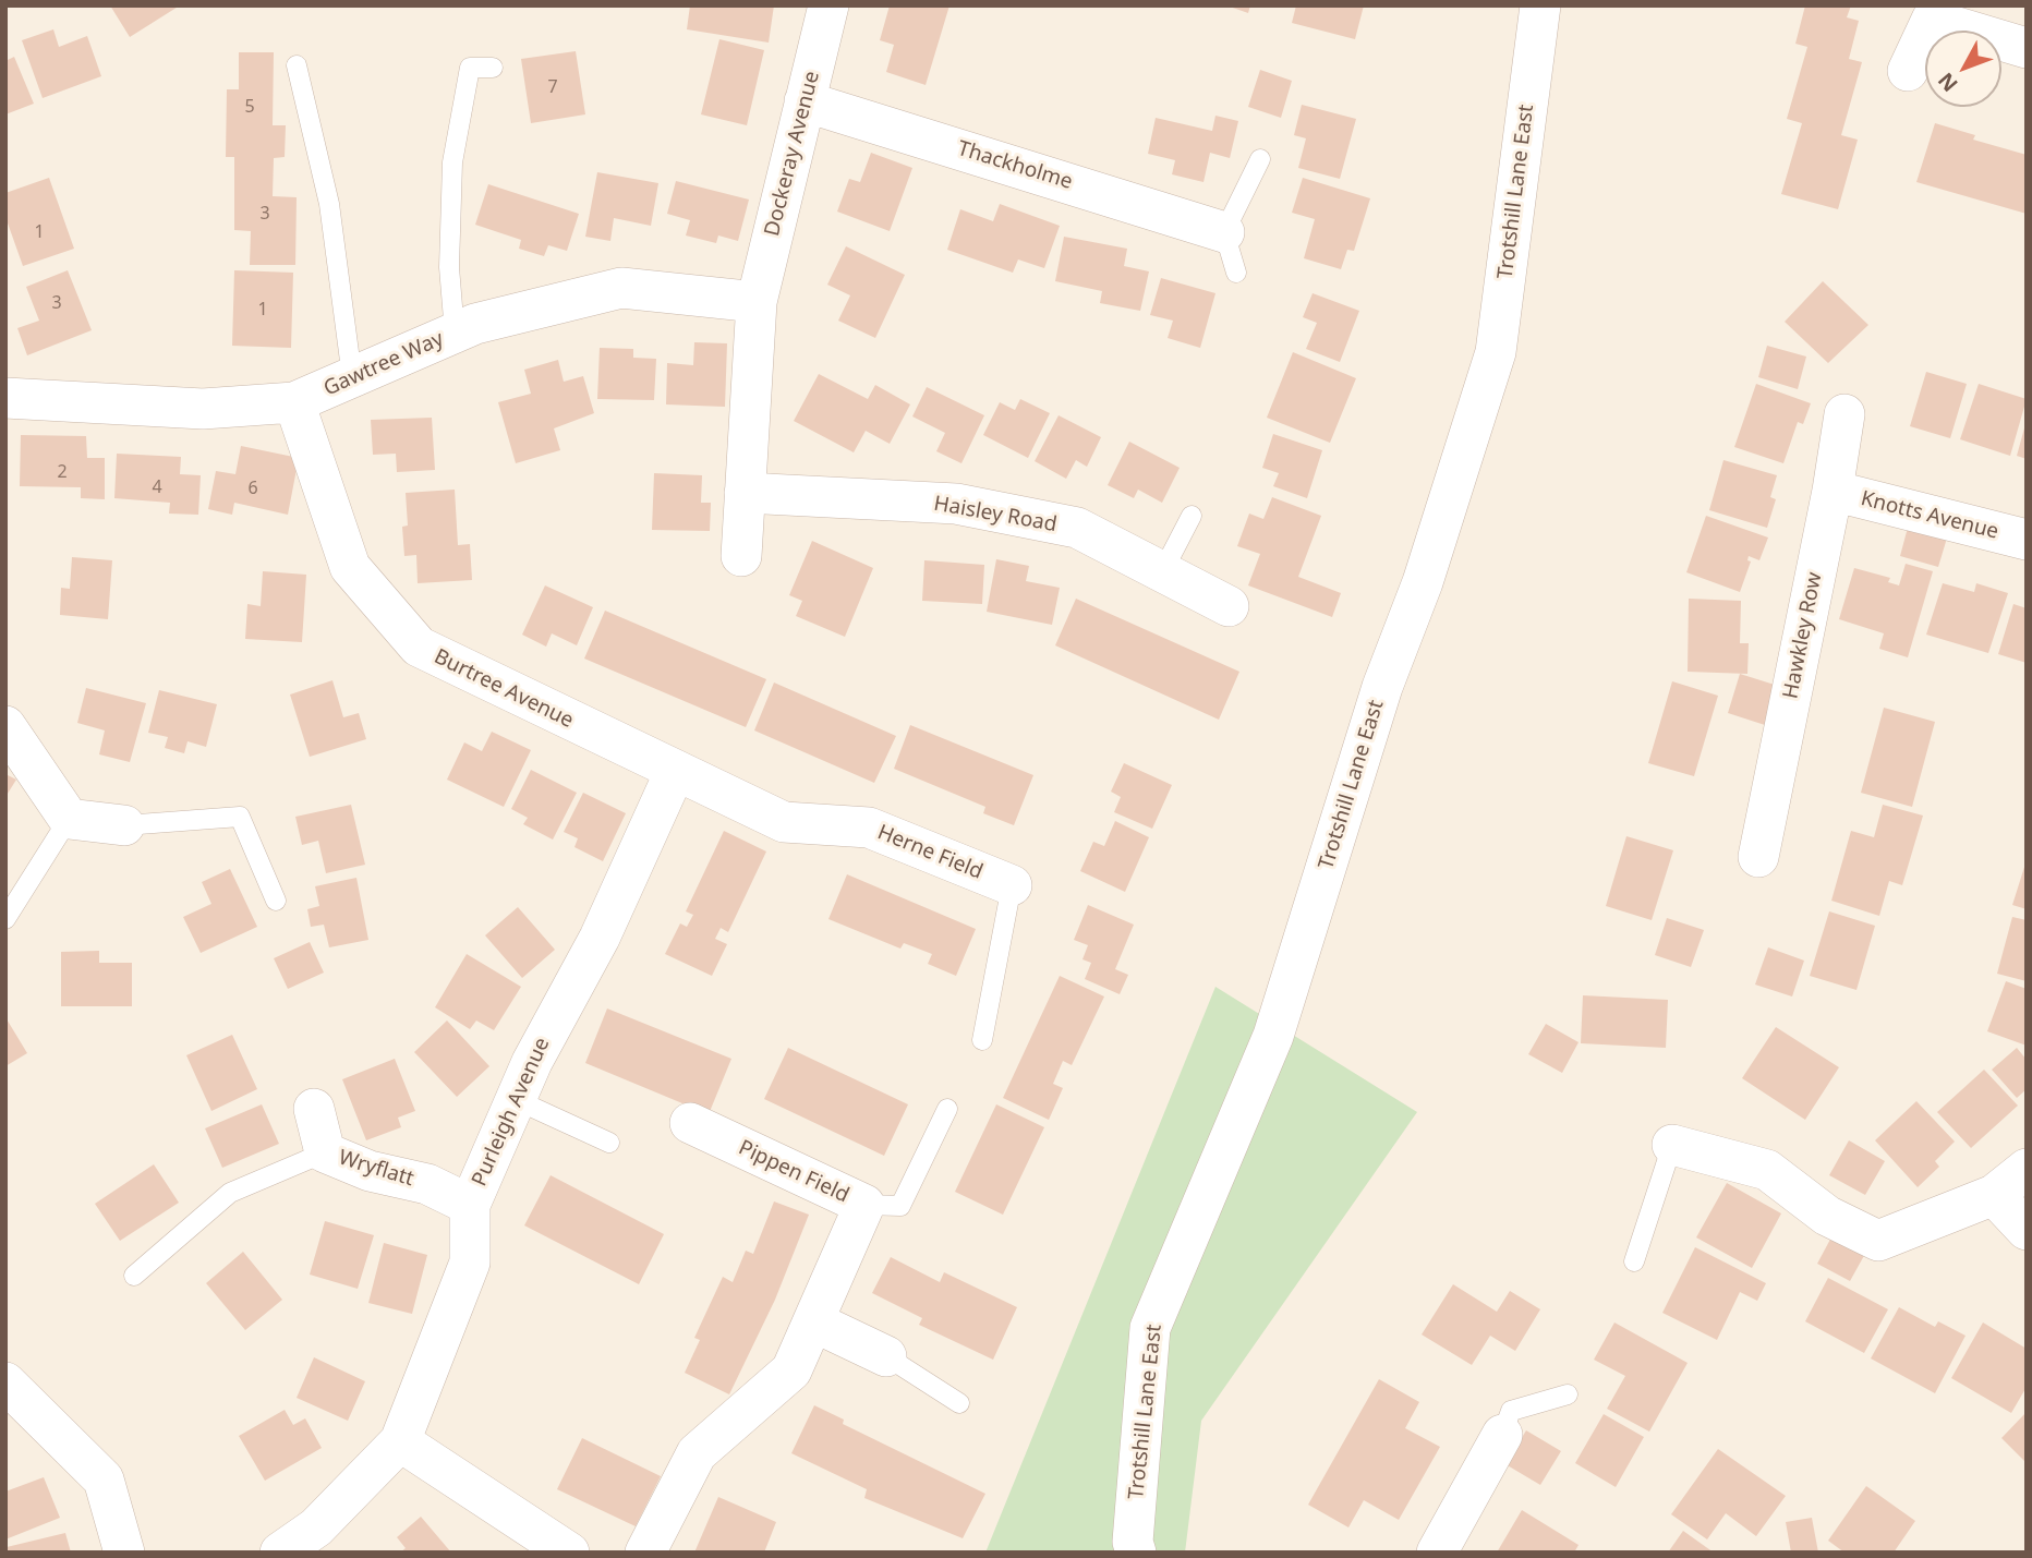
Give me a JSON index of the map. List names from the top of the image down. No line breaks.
{"streets":{"street":["Dockeray Avenue","Thackholme","Trotshill Lane East","Gawtree Way","Haisley Road","Knotts Avenue","Hawkley Row","Burtree Avenue","Herne Field","Purleigh Avenue","Wryflatt","Pippen Field"]},"crossings":[["Dockeray Avenue","Thackholme"],["Dockeray Avenue","Gawtree Way"],["Gawtree Way","Burtree Avenue"],["Knotts Avenue","Hawkley Row"],["Burtree Avenue","Herne Field"],["Burtree Avenue","Purleigh Avenue"],["Herne Field","Purleigh Avenue"],["Purleigh Avenue","Wryflatt"]],"house_numbers":["7","5","3","1","3","1","2","4","6"],"north":"bottom left"}
